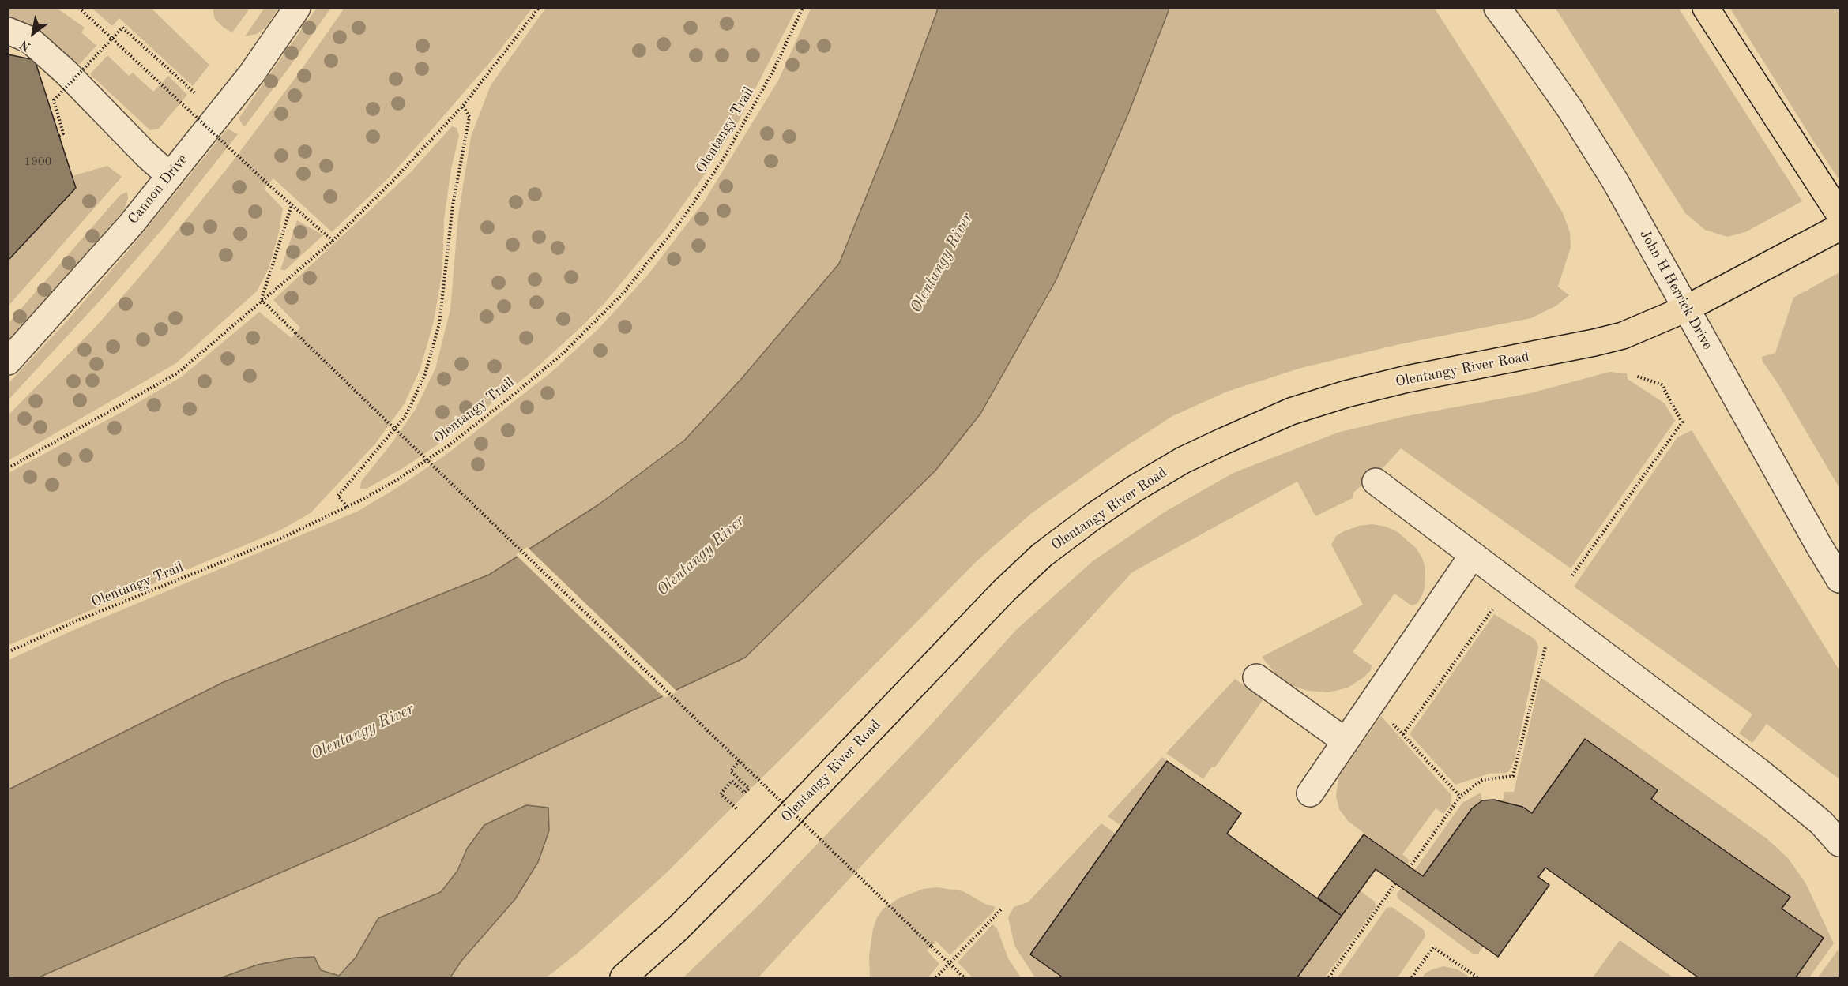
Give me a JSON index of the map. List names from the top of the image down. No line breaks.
{"streets":{"main road":["Olentangy River Road"],"street":["Cannon Drive","John H Herrick Drive"],"path":["Olentangy Trail"]},"crossings":[["John H Herrick Drive","Olentangy River Road"]],"water":["Olentangy River"],"house_numbers":["1900"],"north":"bottom left"}
